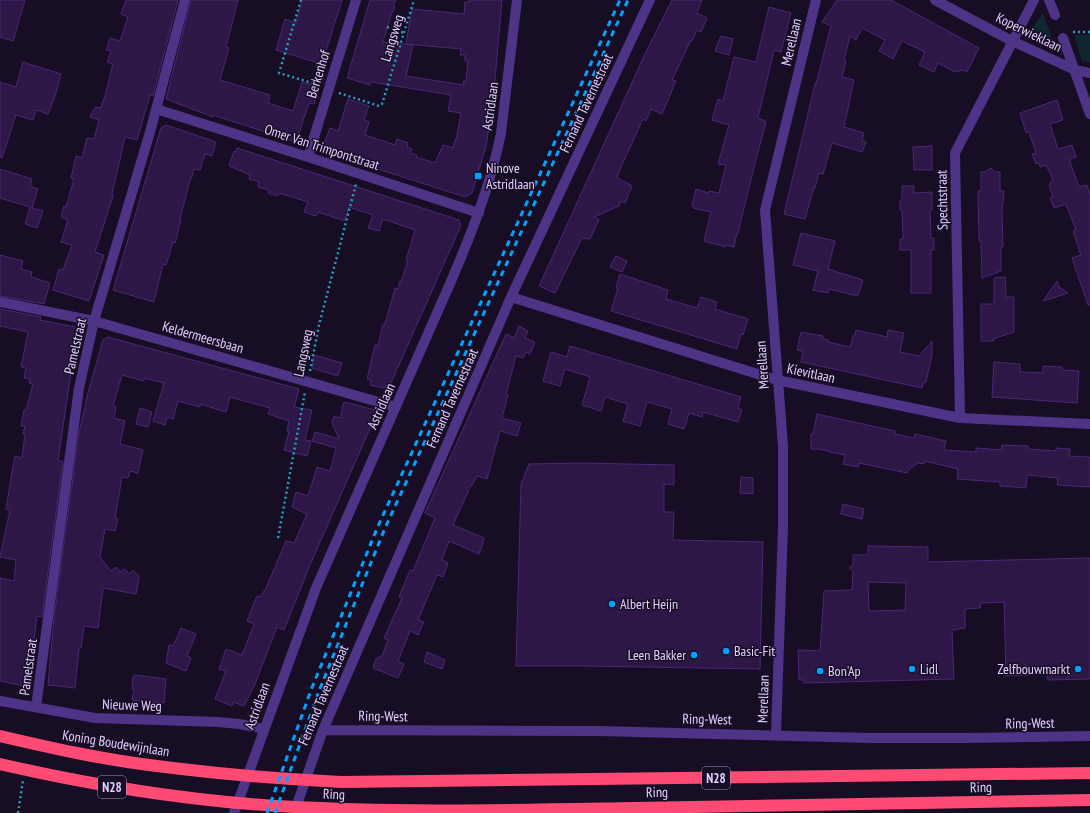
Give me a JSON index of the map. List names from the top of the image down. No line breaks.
{"streets":{"highway":["Koning Boudewijnlaan","N28","Ring"],"street":["Koperwieklaan","Merellaan","Berkenhof","Fernand Tavernestraat","Astridlaan","Omer Van Trimpontstraat","Spechtstraat","Keldermeersbaan","Pamelstraat","Kievitlaan","Nieuwe Weg","Ring-West"],"path":["Langsweg"]},"crossings":[["Koperwieklaan","Spechtstraat"],["Langsweg","Berkenhof"],["Langsweg","Omer Van Trimpontstraat"],["Langsweg","Keldermeersbaan"],["Merellaan","Kievitlaan"],["Merellaan","Ring-West"],["Berkenhof","Omer Van Trimpontstraat"],["Fernand Tavernestraat","Kievitlaan"],["Fernand Tavernestraat","Ring-West"],["Astridlaan","Omer Van Trimpontstraat"],["Astridlaan","Keldermeersbaan"],["Astridlaan","Nieuwe Weg"],["Omer Van Trimpontstraat","Pamelstraat"],["Spechtstraat","Kievitlaan"],["Keldermeersbaan","Pamelstraat"],["Pamelstraat","Nieuwe Weg"],["Koning Boudewijnlaan","Ring"],["N28","Ring"]],"places":{"transit":["Ninove Astridlaan"],"other":["Albert Heijn","Basic-Fit","Leen Bakker","Lidl","Zelfbouwmarkt","Bon'Ap"]}}
